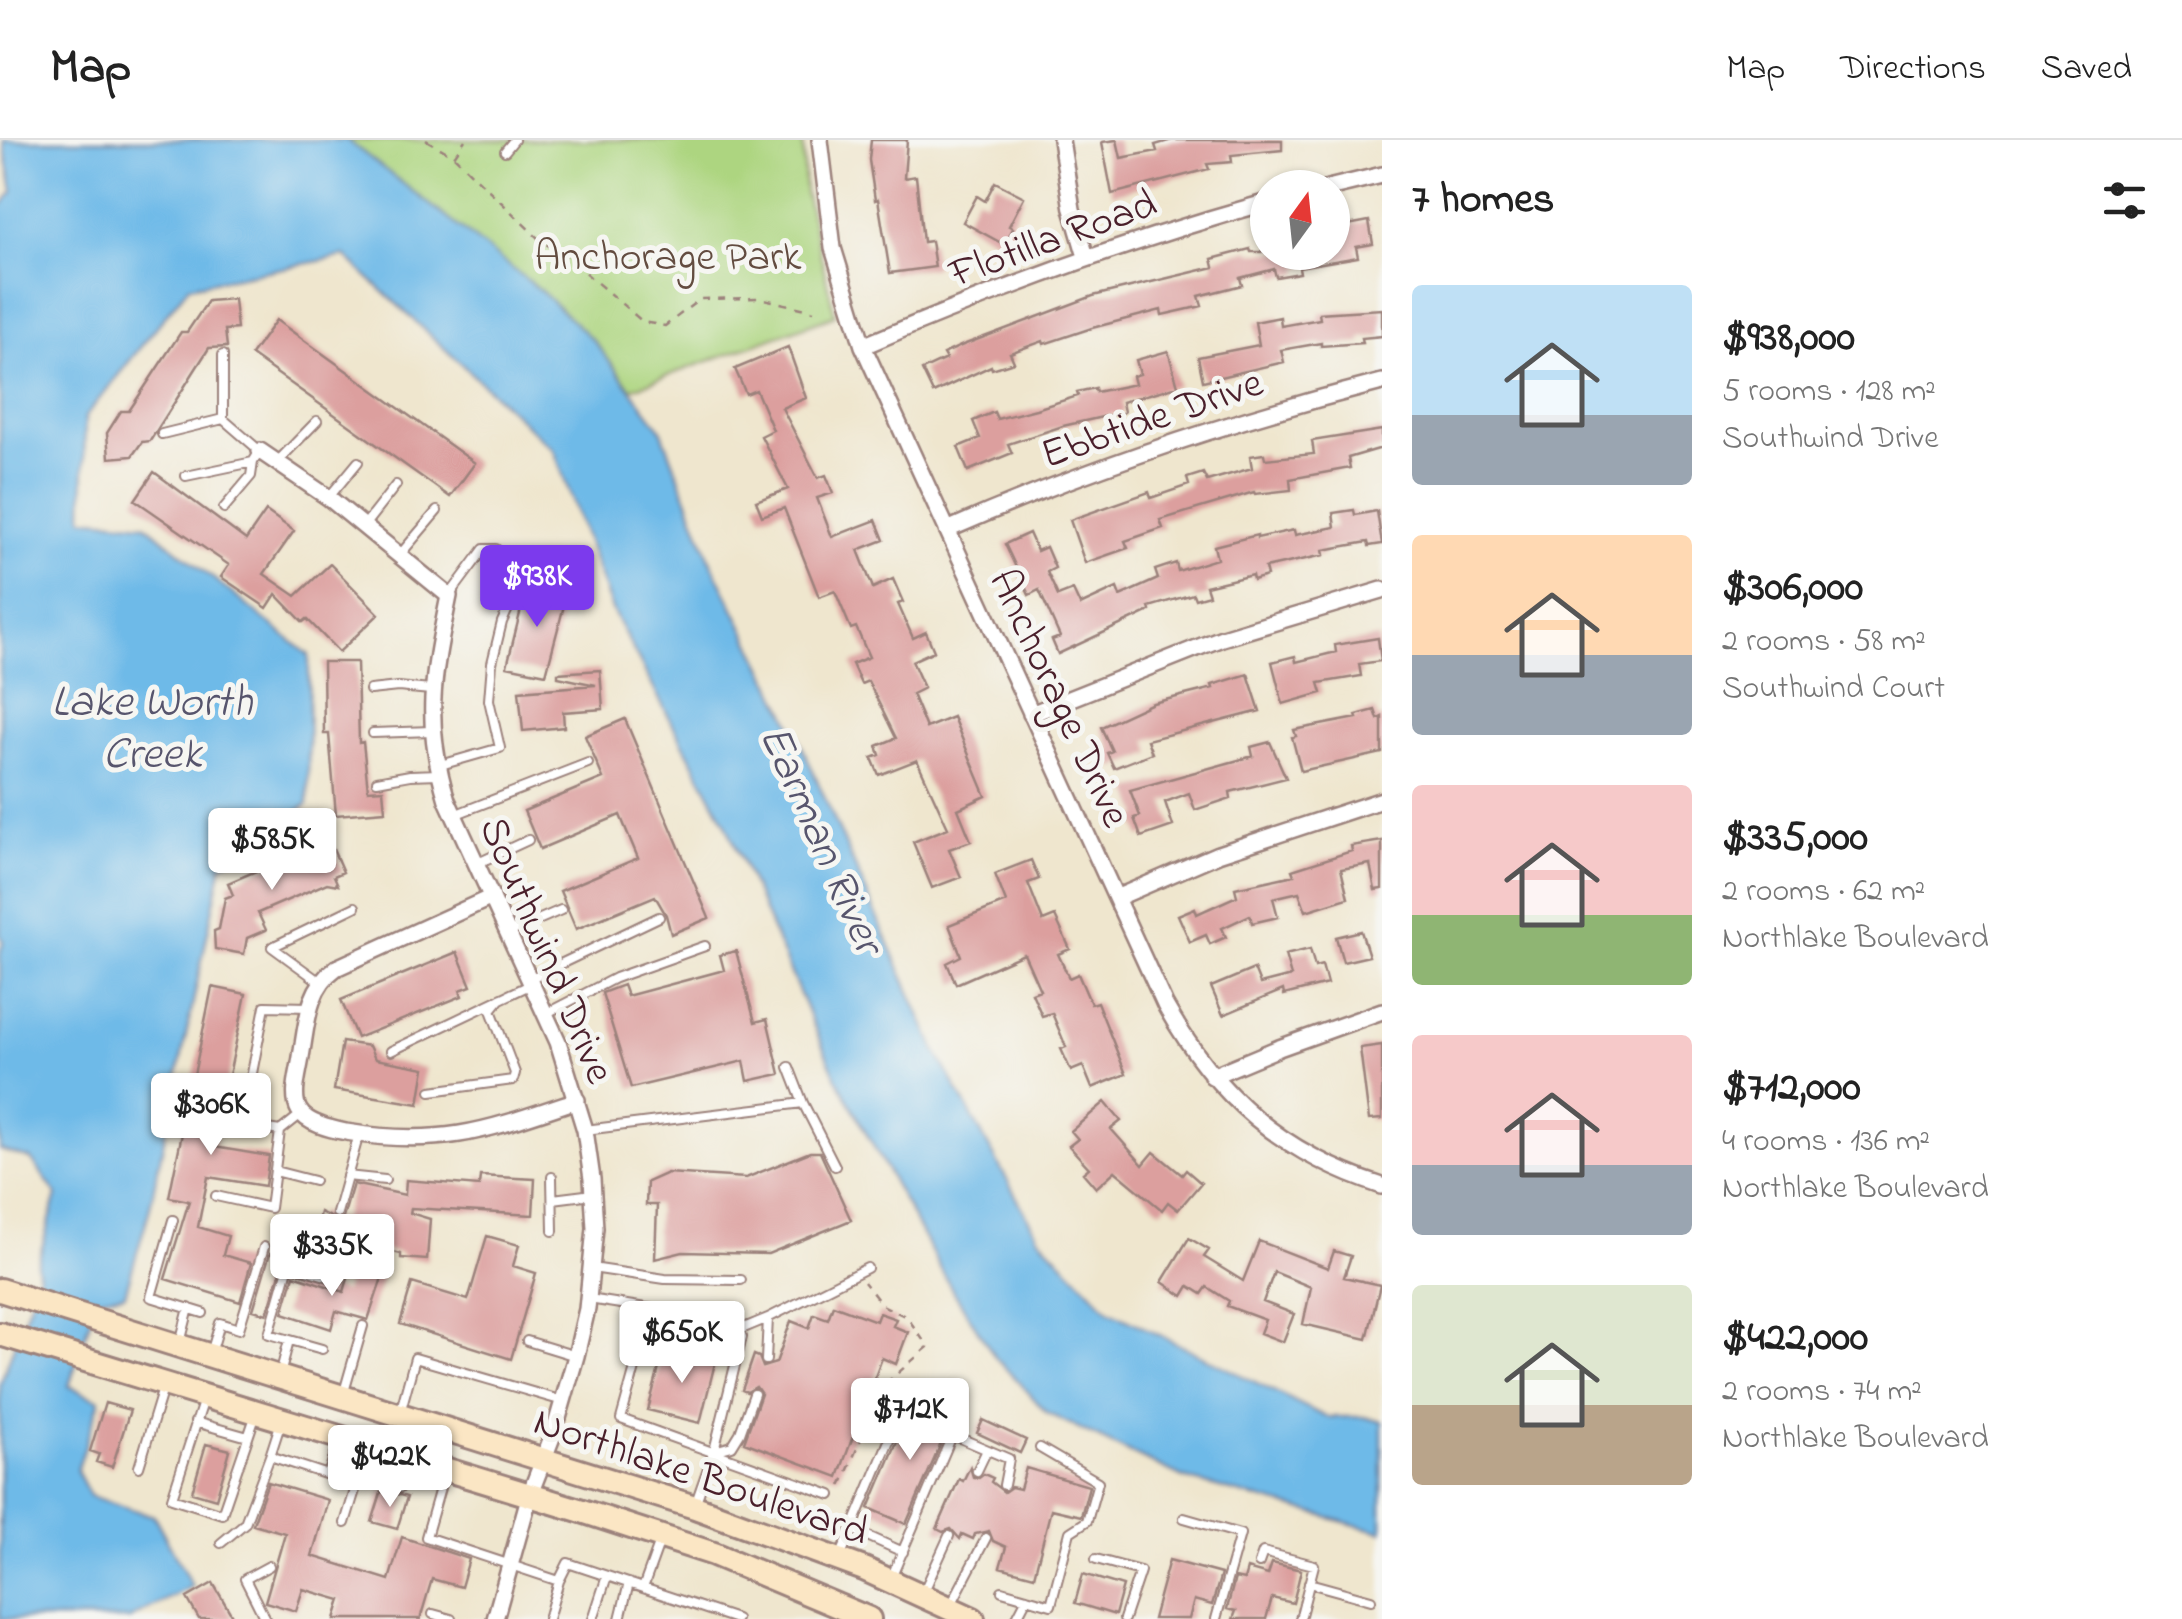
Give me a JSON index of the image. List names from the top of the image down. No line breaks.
{"streets":{"main road":["Northlake Boulevard"],"street":["Flotilla Road","Ebbtide Drive","Anchorage Drive","Southwind Drive"]},"crossings":[["Flotilla Road","Anchorage Drive"],["Ebbtide Drive","Anchorage Drive"],["Southwind Drive","Northlake Boulevard"]],"water":["Lake Worth Creek","Earman River"],"parks":["Anchorage Park"],"north":"top","page":{"header":"Map","nav":["Map","Directions","Saved"],"heading":"7 homes","list":[{"name":"$938,000","note":"5 rooms · 128 m² · Southwind Drive"},{"name":"$306,000","note":"2 rooms · 58 m² · Southwind Court"},{"name":"$335,000","note":"2 rooms · 62 m² · Northlake Boulevard"},{"name":"$712,000","note":"4 rooms · 136 m² · Northlake Boulevard"},{"name":"$422,000","note":"2 rooms · 74 m² · Northlake Boulevard"}],"price":["$938K","$585K","$306K","$335K","$650K","$712K","$422K"]}}
